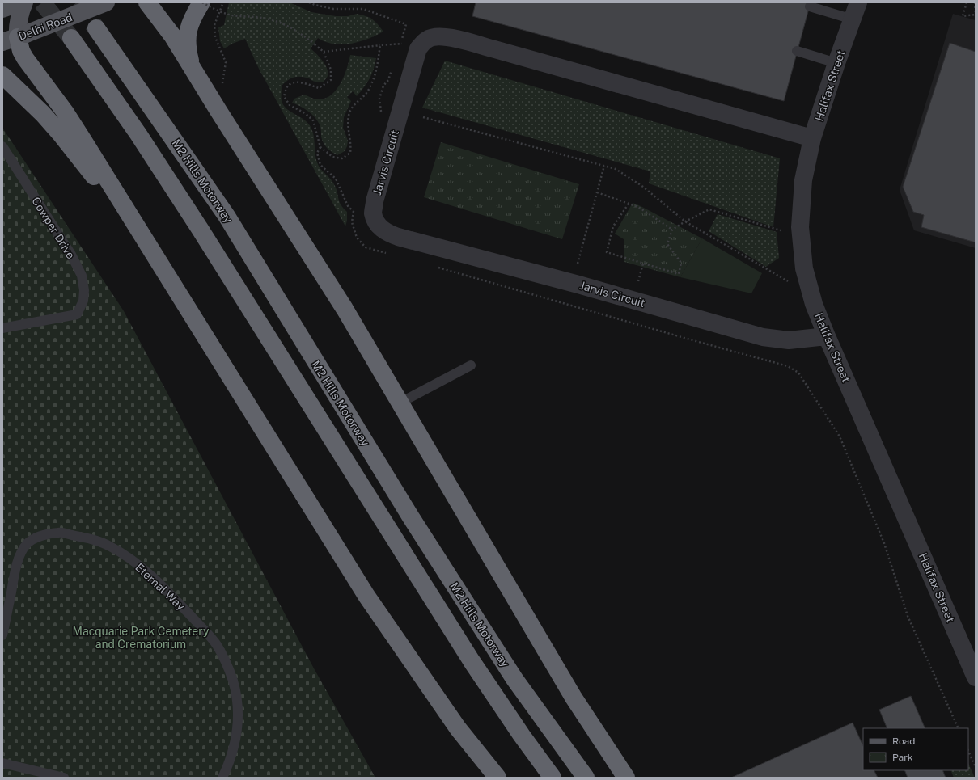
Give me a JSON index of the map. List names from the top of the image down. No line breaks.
{"streets":{"highway":["M2 Hills Motorway"],"main road":["Delhi Road"],"street":["Halifax Street","Jarvis Circuit"],"lane":["Cowper Drive","Eternal Way"]},"crossings":[["Halifax Street","Jarvis Circuit"]],"parks":["Macquarie Park Cemetery and Crematorium"],"legend":["Road","Park"]}
